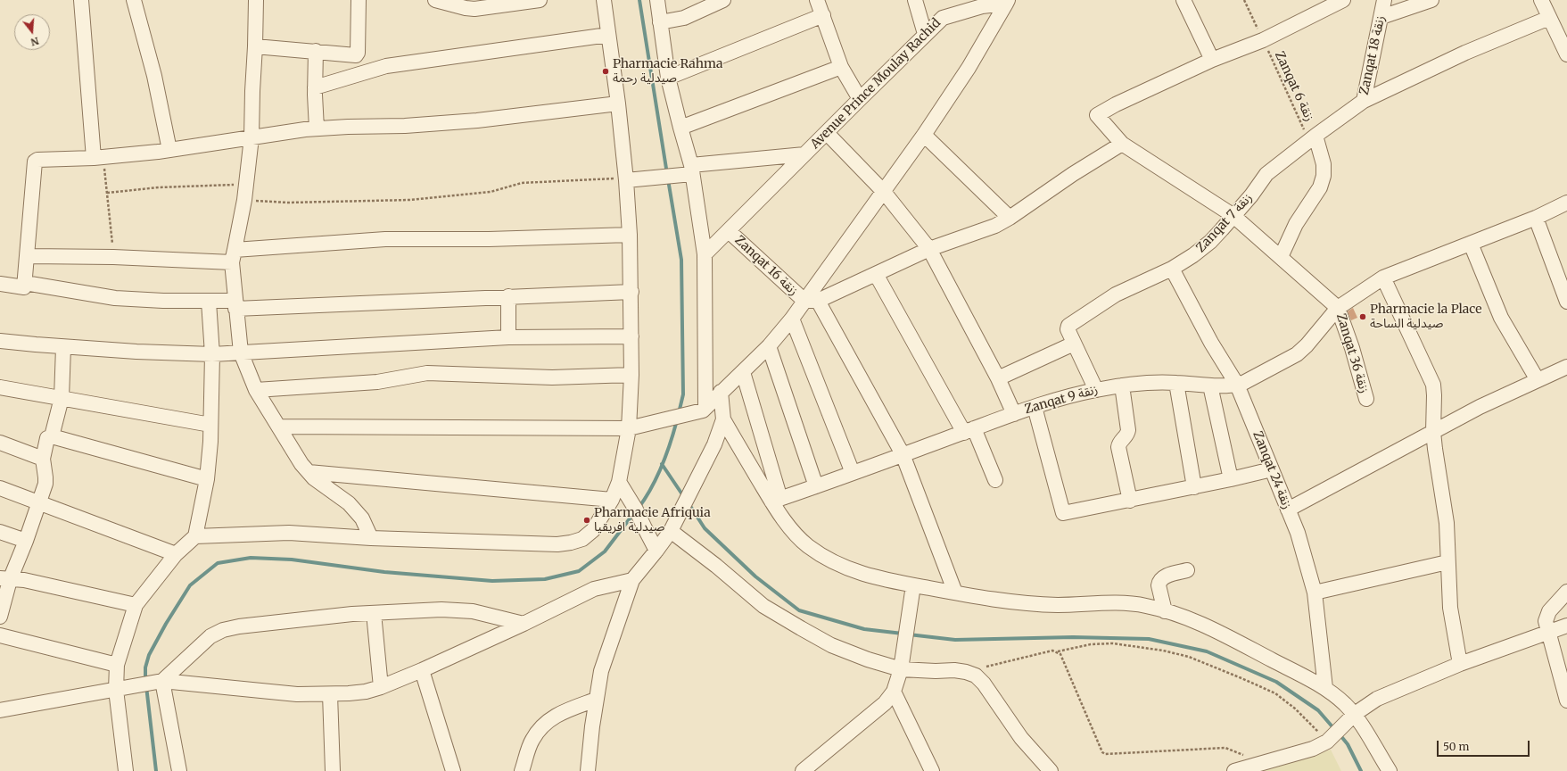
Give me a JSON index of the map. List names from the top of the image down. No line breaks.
{"streets":{"street":["Zanqat 18 زنقة","Avenue Prince Moulay Rachid","Zanqat 7 زنقة","Zanqat 16 زنقة","Zanqat 36 زنقة","Zanqat 9 زنقة","Zanqat 24 زنقة"],"path":["Zanqat 6 زنقة"]},"crossings":[["Zanqat 18 زنقة","Zanqat 6 زنقة"],["Zanqat 18 زنقة","Zanqat 7 زنقة"],["Avenue Prince Moulay Rachid","Zanqat 16 زنقة"],["Zanqat 6 زنقة","Zanqat 7 زنقة"],["Zanqat 7 زنقة","Zanqat 24 زنقة"],["Zanqat 16 زنقة","Zanqat 9 زنقة"],["Zanqat 36 زنقة","Zanqat 9 زنقة"],["Zanqat 9 زنقة","Zanqat 24 زنقة"]],"places":["Pharmacie Rahma صيدلية رحمة","Pharmacie la Place صيدلية الساحة","Pharmacie Afriquia صيدلية افريقيا"],"scale_bar":"50 m","north":"bottom"}
